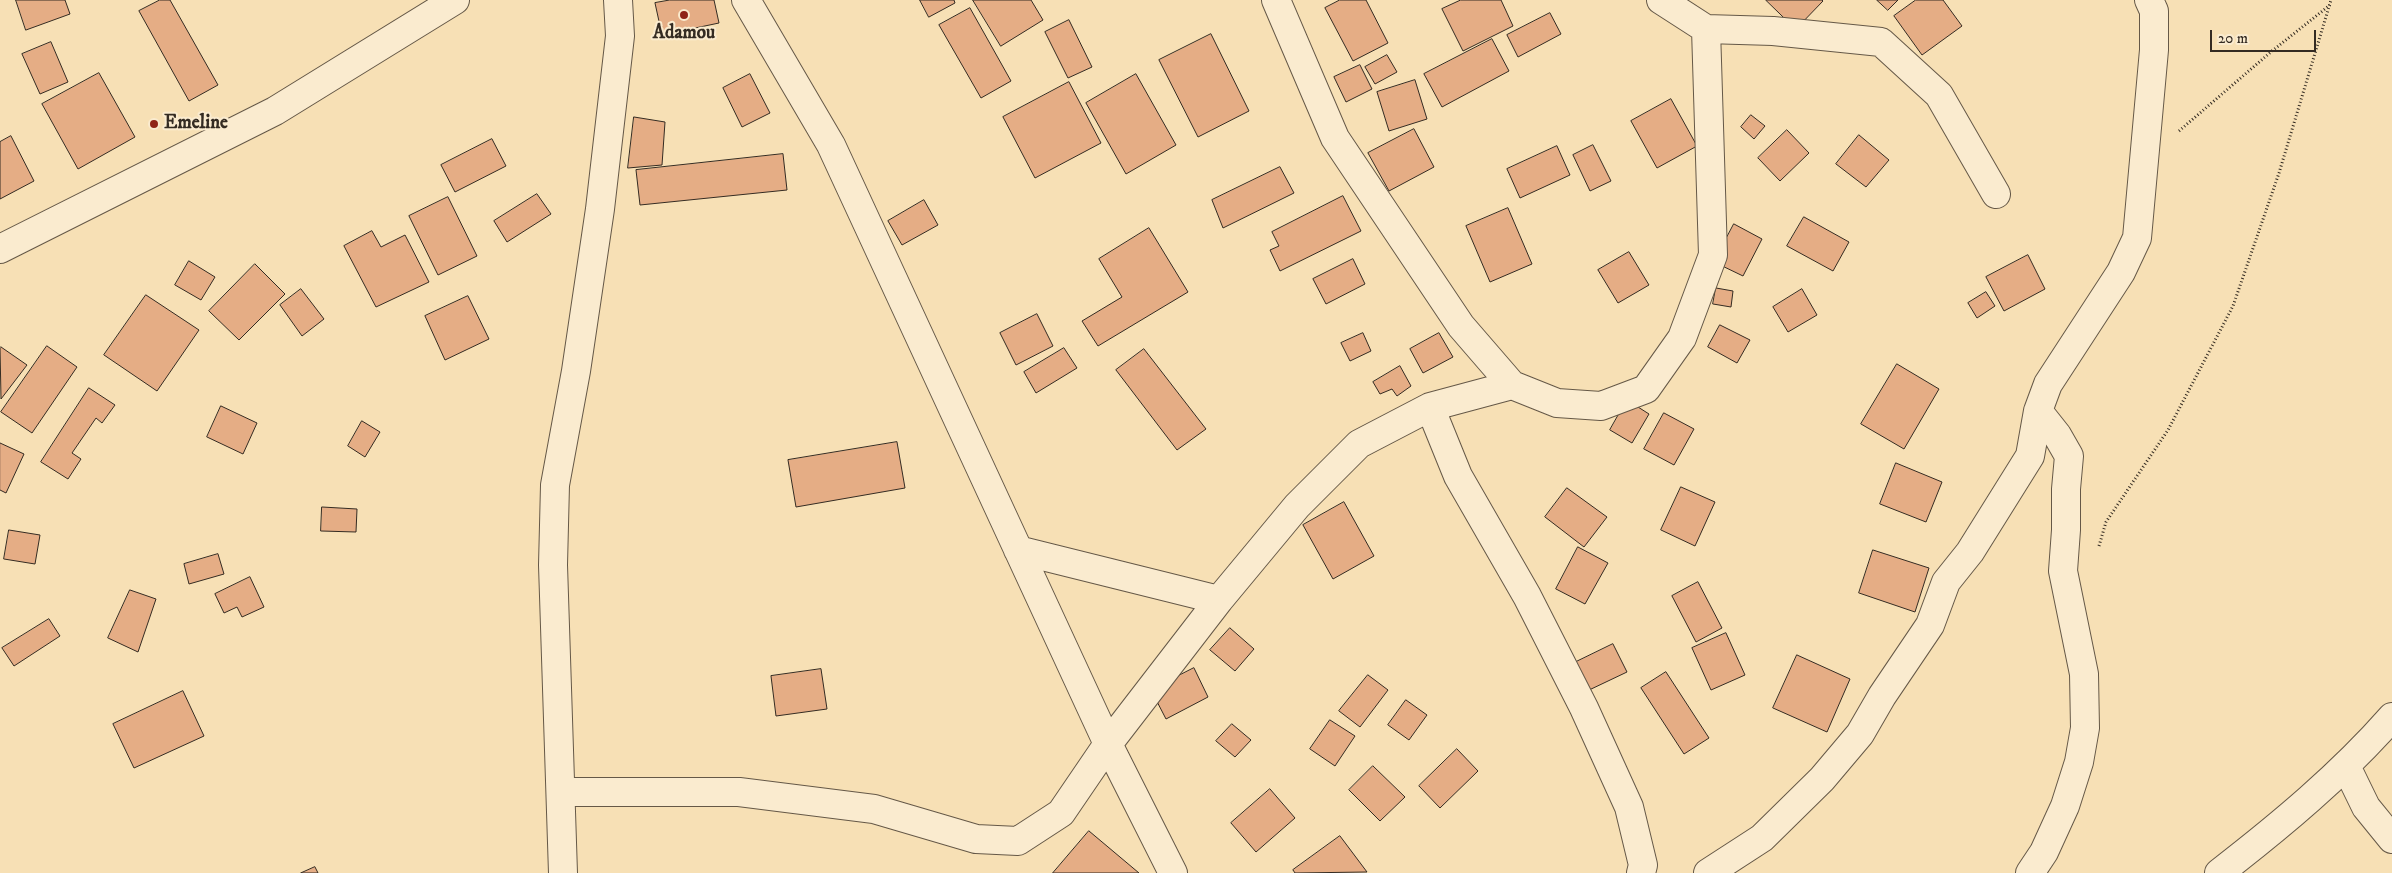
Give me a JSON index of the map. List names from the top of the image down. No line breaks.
{"places":["Adamou","Emeline"],"scale_bar":"20 m"}
